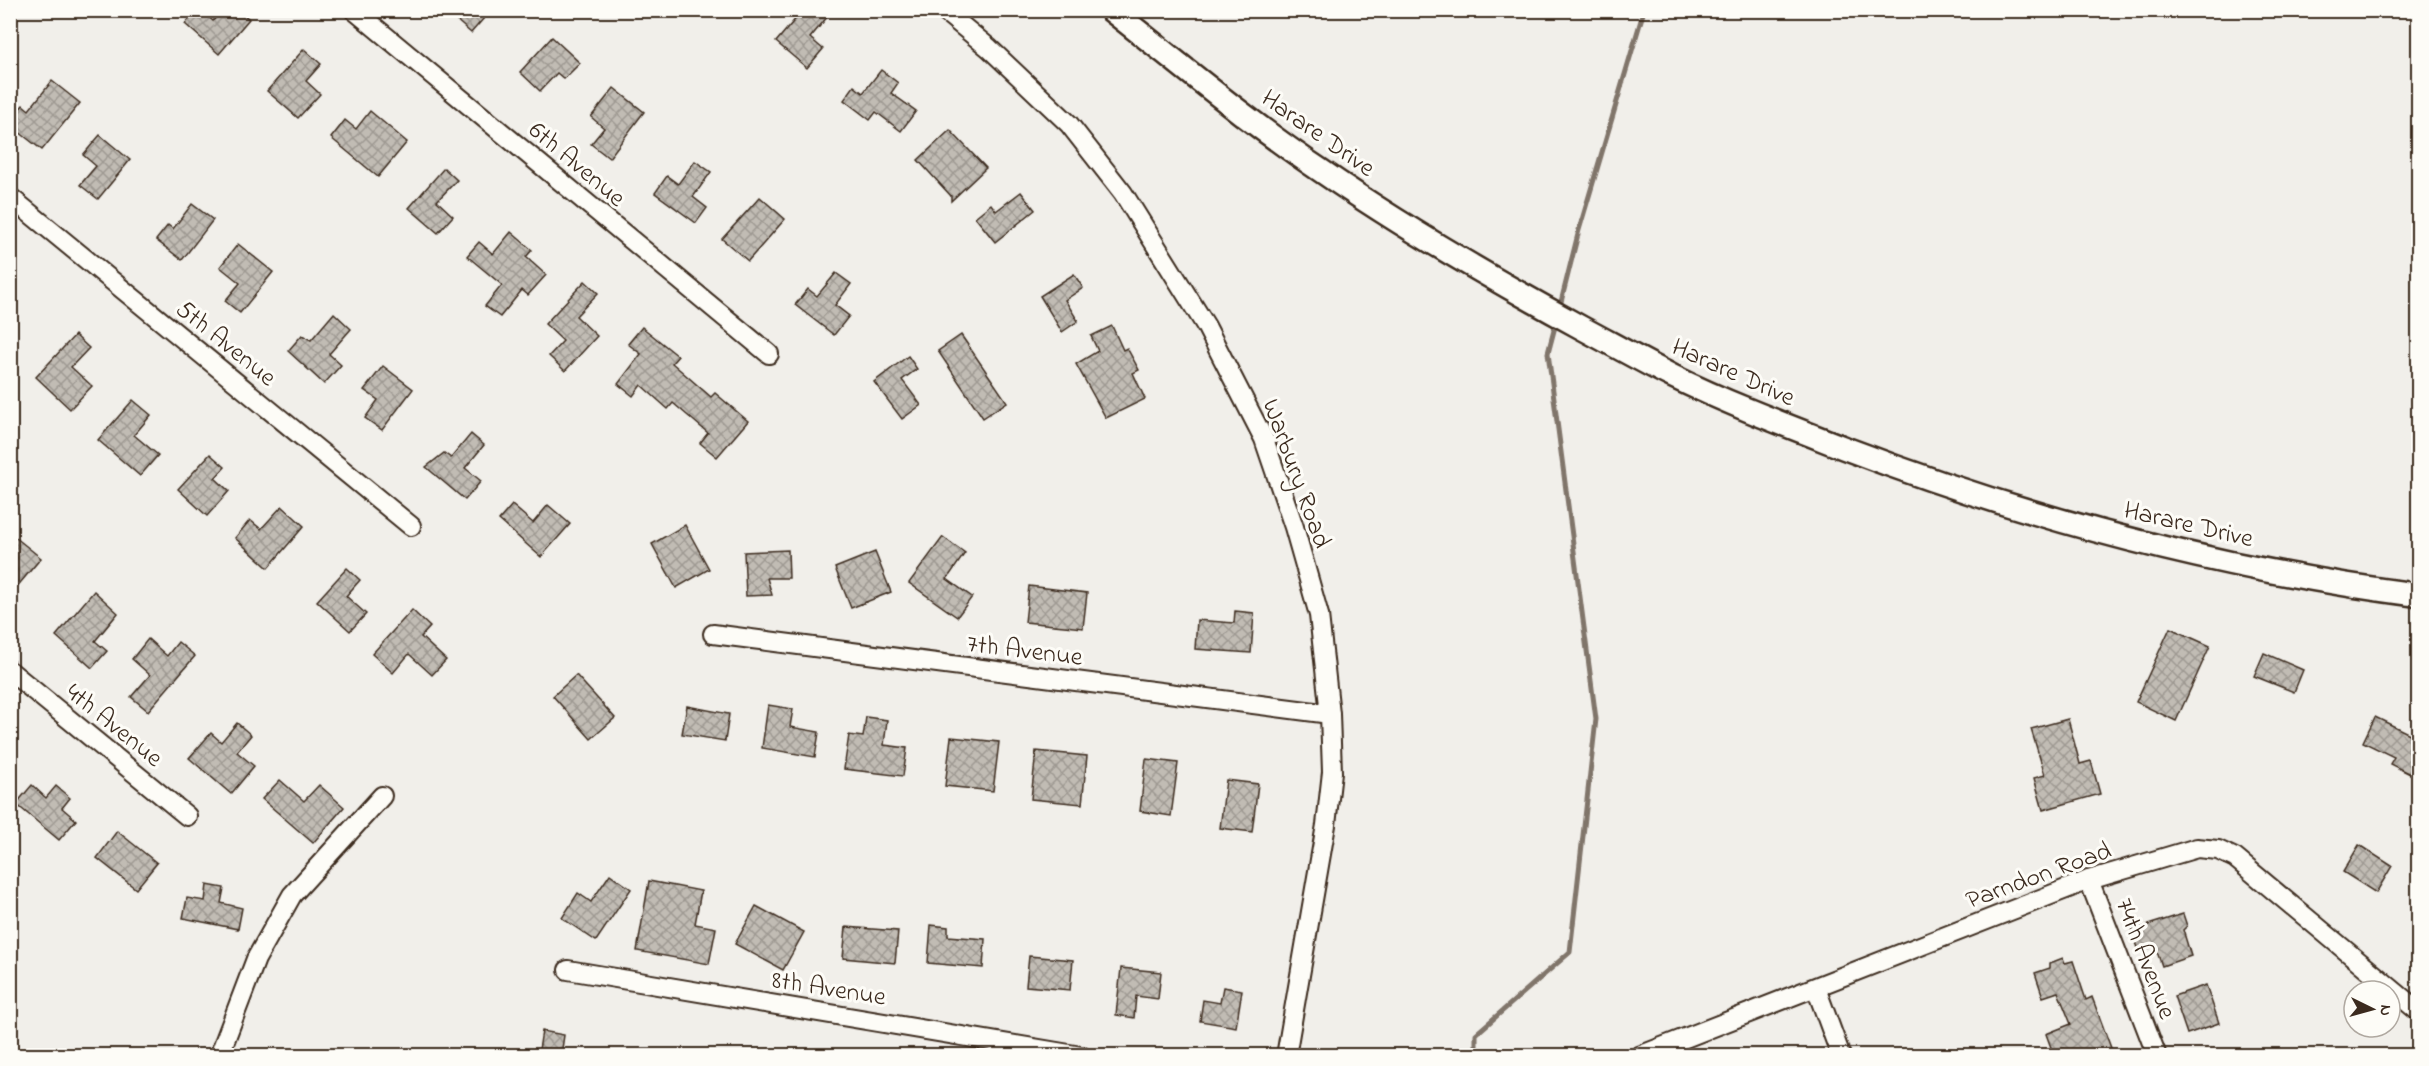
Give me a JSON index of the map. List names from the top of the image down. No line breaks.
{"streets":{"main road":["Harare Drive"],"street":["6th Avenue","5th Avenue","Warbury Road","7th Avenue","4th Avenue","Parndon Road","74th Avenue","8th Avenue"]},"crossings":[["Warbury Road","7th Avenue"],["Parndon Road","74th Avenue"]],"north":"right"}
